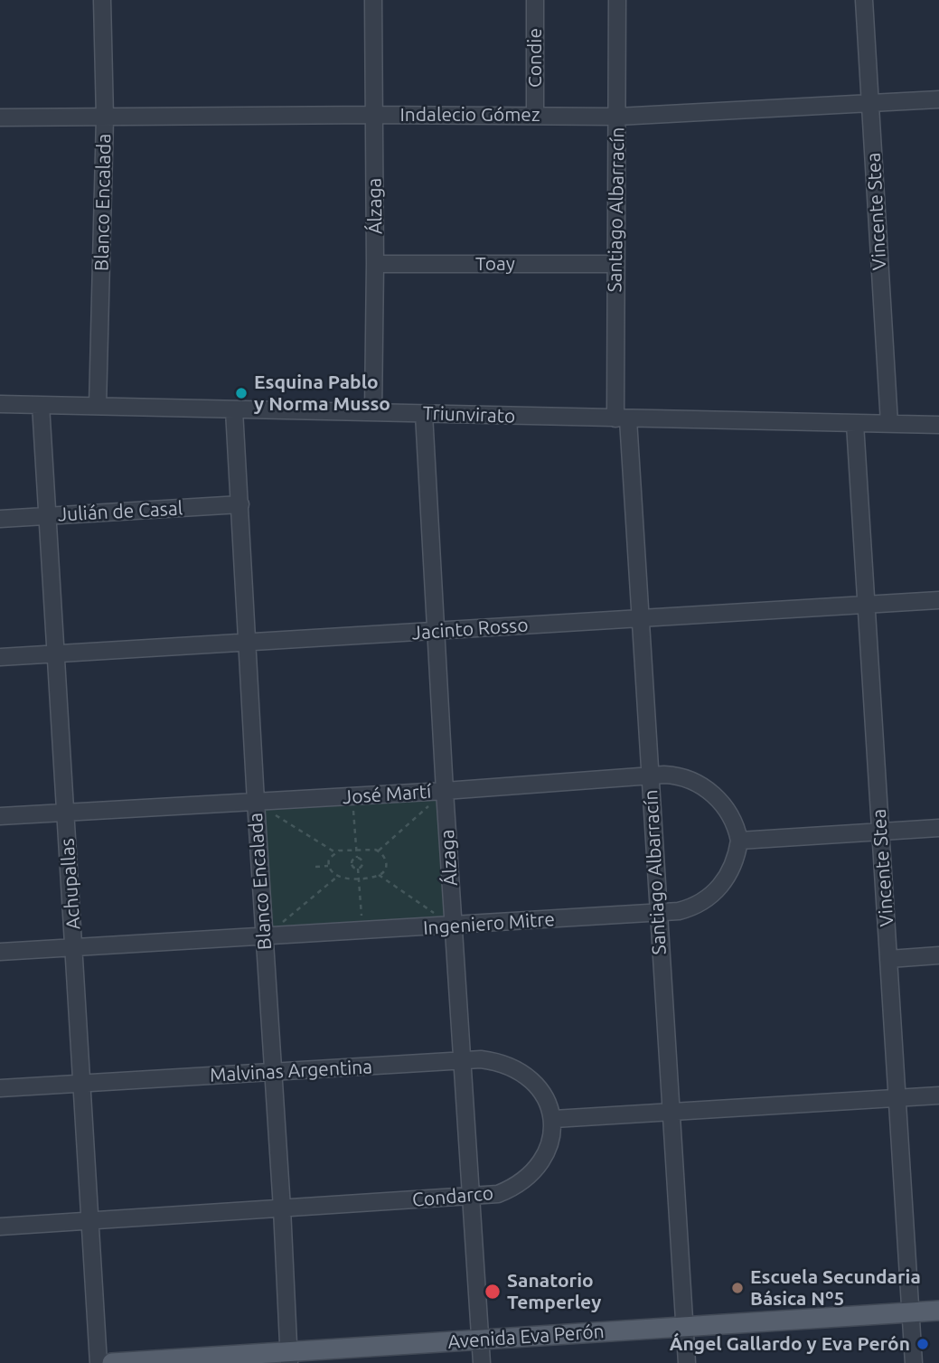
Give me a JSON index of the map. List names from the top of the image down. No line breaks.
{"streets":{"main road":["Avenida Eva Perón"],"street":["Condie","Indalecio Gómez","Blanco Encalada","Álzaga","Santiago Albarracín","Vincente Stea","Toay","Triunvirato","Julián de Casal","Jacinto Rosso","José Martí","Achupallas","Ingeniero Mitre","Malvinas Argentina","Condarco"]},"crossings":[["Condie","Indalecio Gómez"],["Indalecio Gómez","Blanco Encalada"],["Indalecio Gómez","Álzaga"],["Indalecio Gómez","Santiago Albarracín"],["Indalecio Gómez","Vincente Stea"],["Blanco Encalada","Triunvirato"],["Blanco Encalada","Julián de Casal"],["Blanco Encalada","Jacinto Rosso"],["Blanco Encalada","José Martí"],["Blanco Encalada","Ingeniero Mitre"],["Blanco Encalada","Malvinas Argentina"],["Blanco Encalada","Condarco"],["Blanco Encalada","Avenida Eva Perón"],["Álzaga","Toay"],["Álzaga","Triunvirato"],["Álzaga","Jacinto Rosso"],["Álzaga","José Martí"],["Álzaga","Ingeniero Mitre"],["Álzaga","Malvinas Argentina"],["Álzaga","Condarco"],["Álzaga","Avenida Eva Perón"],["Santiago Albarracín","Toay"],["Santiago Albarracín","Triunvirato"],["Santiago Albarracín","Jacinto Rosso"],["Santiago Albarracín","José Martí"],["Santiago Albarracín","Ingeniero Mitre"],["Santiago Albarracín","Avenida Eva Perón"],["Vincente Stea","Triunvirato"],["Vincente Stea","Jacinto Rosso"],["Vincente Stea","Avenida Eva Perón"],["Triunvirato","Achupallas"],["Julián de Casal","Achupallas"],["Jacinto Rosso","Achupallas"],["José Martí","Achupallas"],["José Martí","Ingeniero Mitre"],["Achupallas","Ingeniero Mitre"],["Achupallas","Malvinas Argentina"],["Achupallas","Condarco"],["Malvinas Argentina","Condarco"]],"places":["Esquina Pablo y Norma Musso","Escuela Secundaria Básica Nº5","Sanatorio Temperley","Ángel Gallardo y Eva Perón"]}
